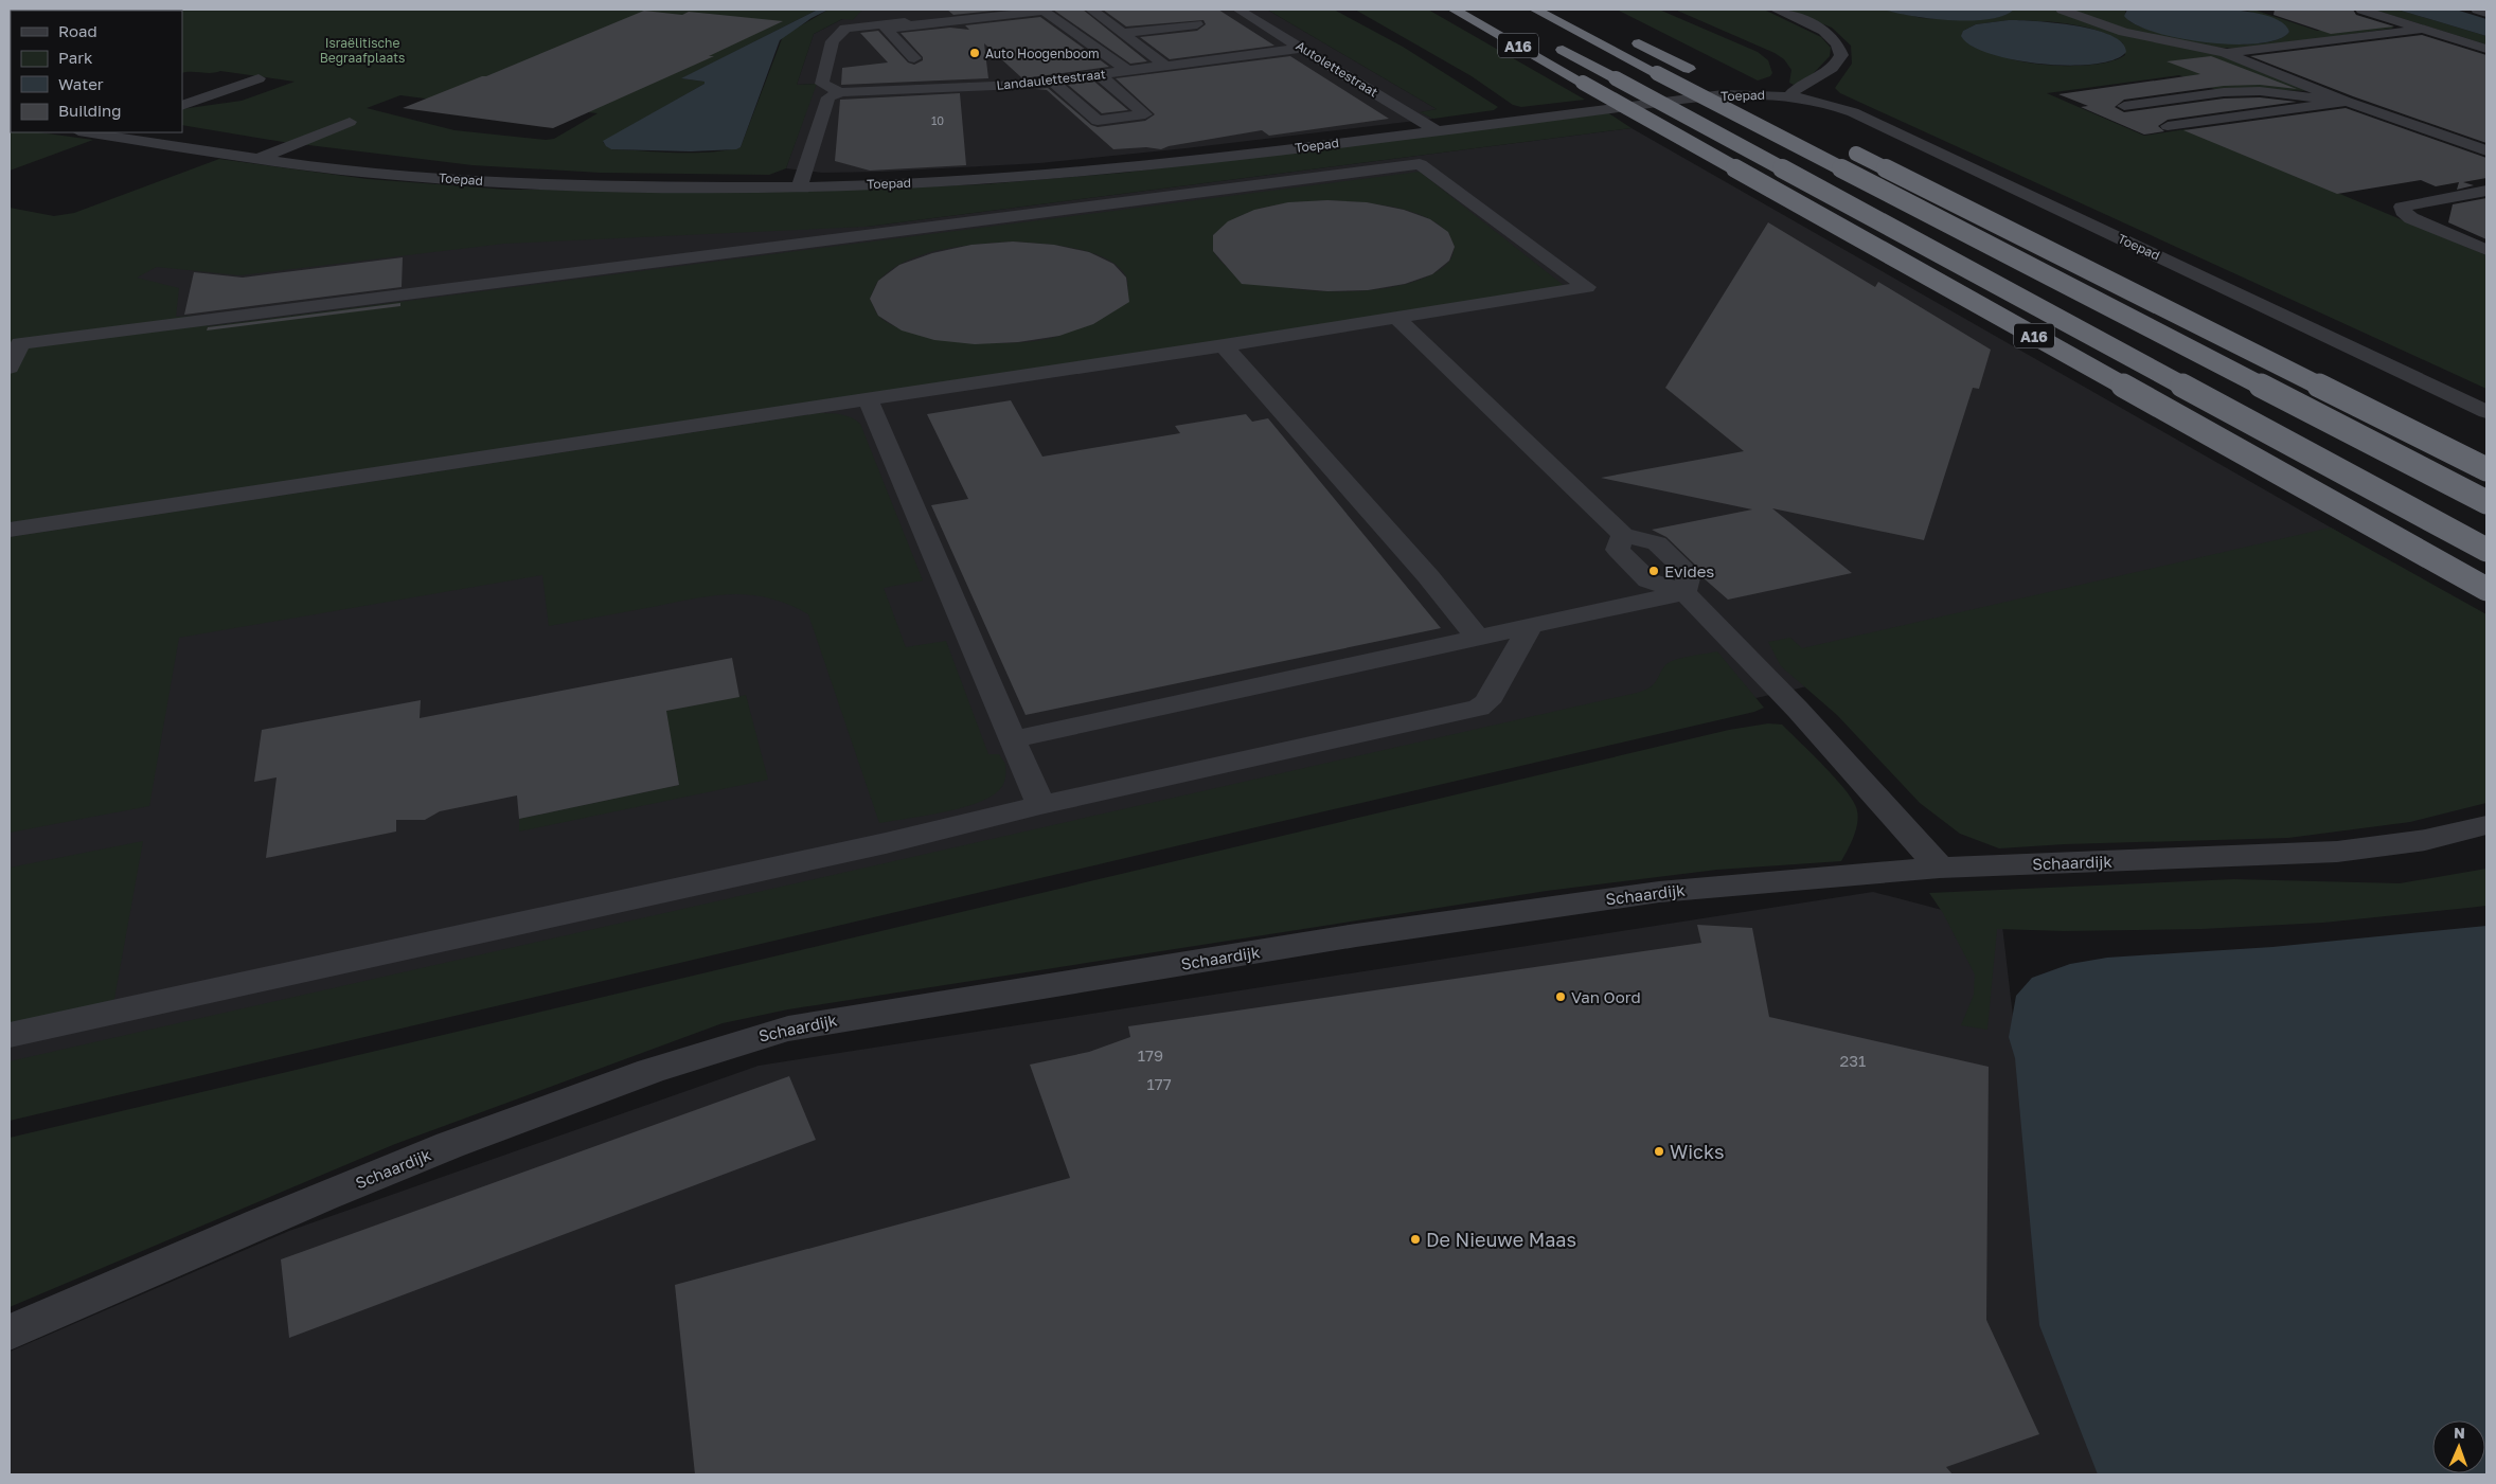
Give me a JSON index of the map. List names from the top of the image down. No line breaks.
{"streets":{"highway":["A16"],"street":["Autolettestraat","Landaulettestraat","Toepad","Schaardijk"]},"crossings":[["Autolettestraat","Landaulettestraat"],["Autolettestraat","Toepad"]],"parks":["Israëlitische Begraafplaats"],"places":["Auto Hoogenboom","Evides","Van Oord","Wicks","De Nieuwe Maas"],"house_numbers":["10","179","231","177"],"legend":["Road","Park","Water","Building"],"north":"top"}
